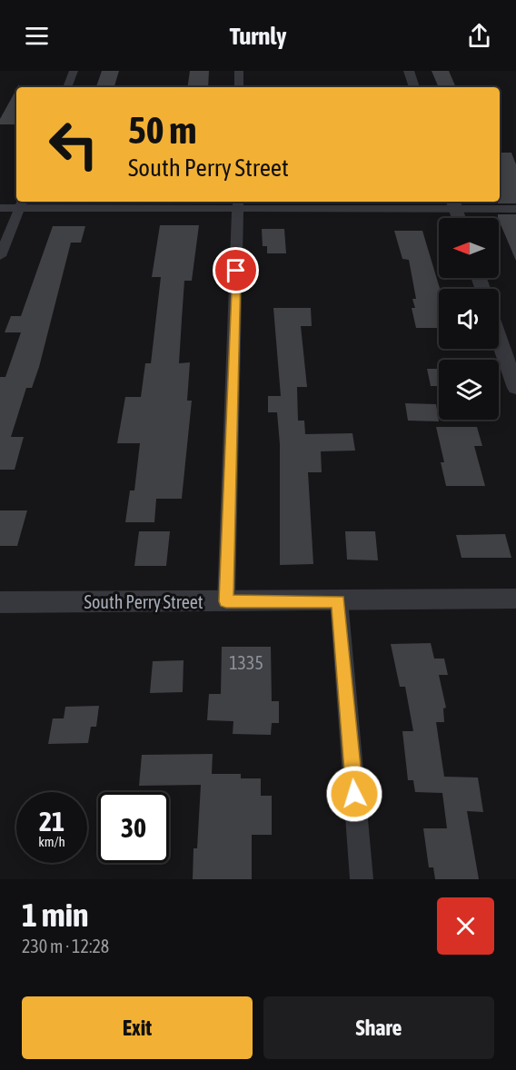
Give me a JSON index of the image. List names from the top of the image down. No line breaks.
{"streets":{"street":["South Perry Street"]},"house_numbers":["1335"],"north":"left","page":{"header":"Turnly","turn":["50 m","South Perry Street"],"speed":"21 km/h","limit":"30","heading":["1 min","230 m · 12:28"],"buttons":["Exit","Share"]}}
